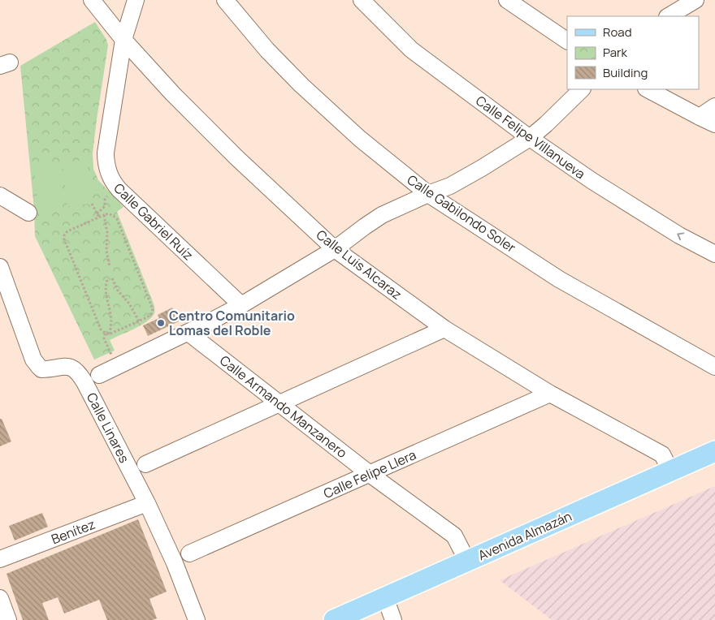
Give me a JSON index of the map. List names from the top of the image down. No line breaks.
{"streets":{"main road":["Avenida Almazán"],"street":["Calle Felipe Villanueva","Calle Gabilondo Soler","Calle Gabriel Ruíz","Calle Luis Alcaraz","Calle Armando Manzanero","Calle Linares","Calle Felipe Llera","Benítez"]},"crossings":[["Calle Gabriel Ruíz","Calle Luis Alcaraz"],["Calle Luis Alcaraz","Calle Felipe Llera"],["Calle Luis Alcaraz","Avenida Almazán"],["Calle Armando Manzanero","Calle Felipe Llera"],["Calle Armando Manzanero","Avenida Almazán"],["Calle Linares","Benítez"]],"places":["Centro Comunitario Lomas del Roble"],"legend":["Road","Park","Building"]}
